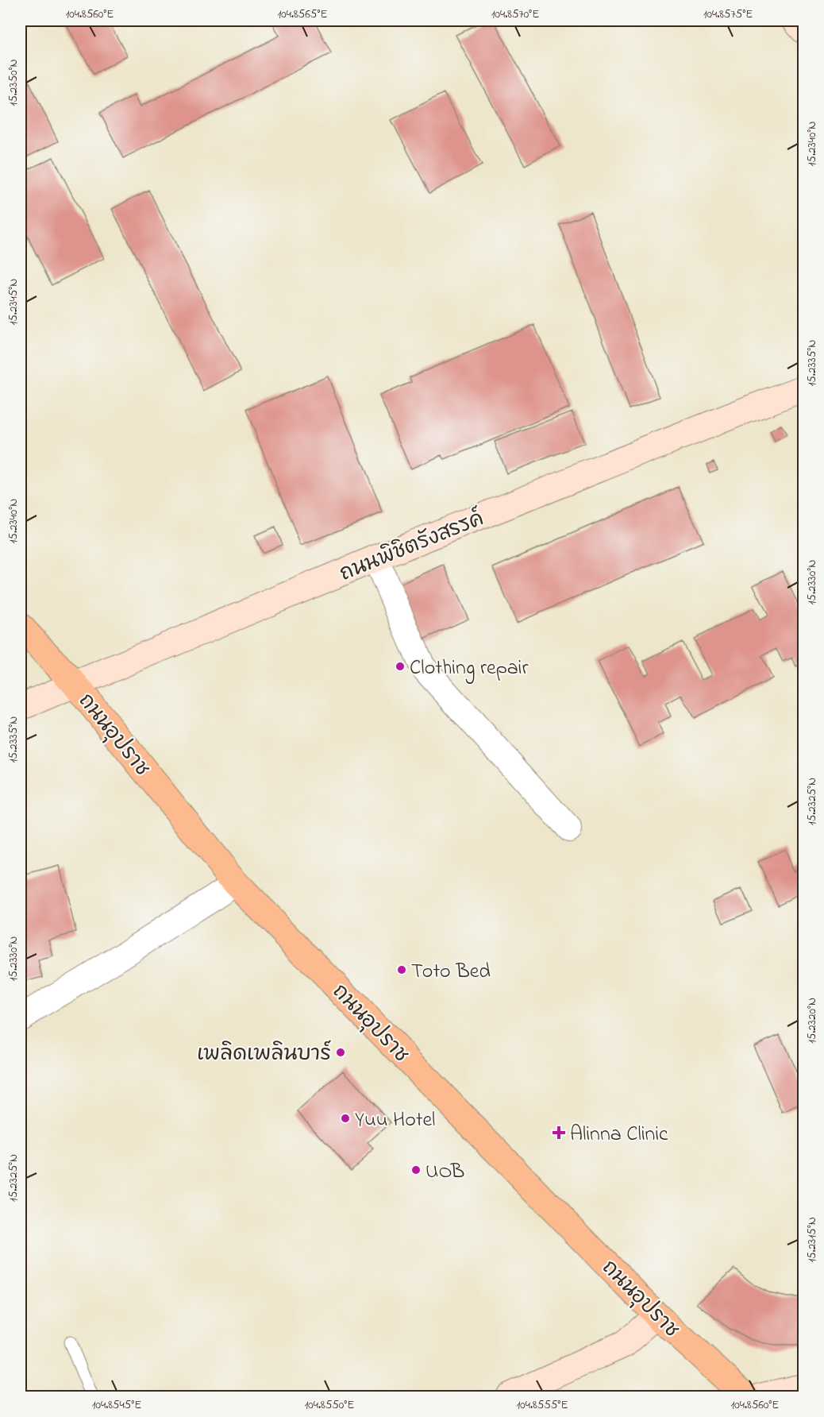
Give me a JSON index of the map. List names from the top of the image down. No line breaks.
{"streets":{"main road":["ถนนอุปราช"],"street":["ถนนพิชิตรังสรรค์"]},"crossings":[["ถนนพิชิตรังสรรค์","ถนนอุปราช"]],"places":{"other":["Clothing repair","Toto Bed","เพลิดเพลินบาร์","Yuu Hotel","UOB"],"health":["Alinna Clinic"]},"coordinates":["104.8560°E","104.8565°E","104.8570°E","104.8575°E","15.2350°N","15.2340°N","15.2345°N","15.2335°N","15.2330°N","15.2325°N","15.2320°N","15.2315°N","104.8545°E","104.8550°E","104.8555°E"]}
